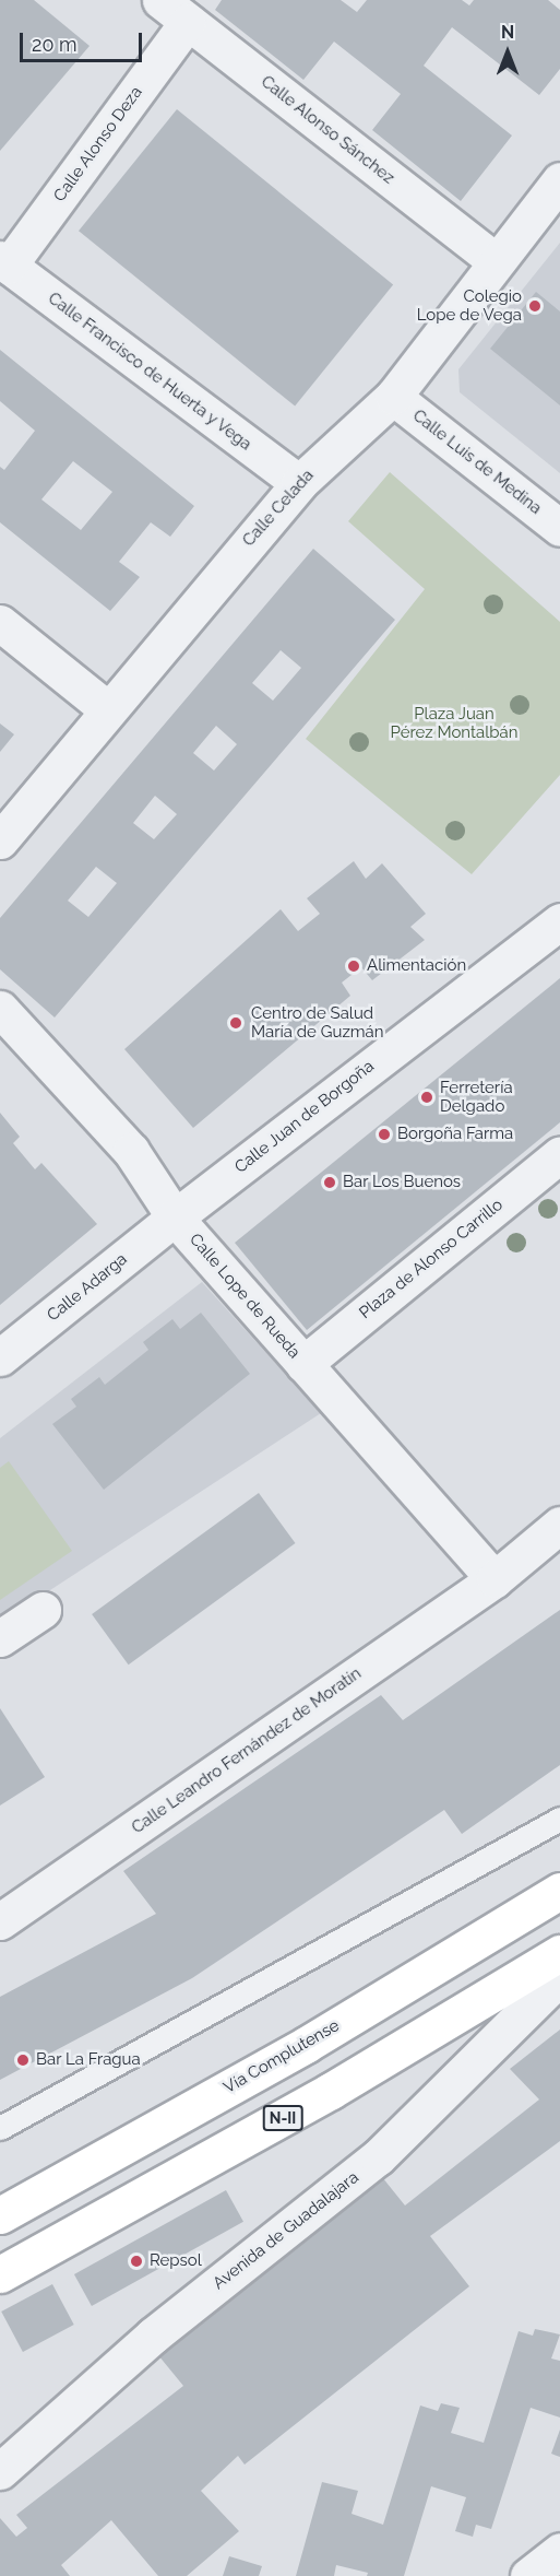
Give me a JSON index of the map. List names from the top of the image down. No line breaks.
{"streets":{"main road":["Vía Complutense","N-II"],"street":["Calle Alonso Sánchez","Calle Alonso Deza","Calle Francisco de Huerta y Vega","Calle Luis de Medina","Calle Celada","Calle Juan de Borgoña","Plaza de Alonso Carrillo","Calle Adarga","Calle Lope de Rueda","Calle Leandro Fernández de Moratín","Avenida de Guadalajara"]},"crossings":[["Calle Alonso Sánchez","Calle Alonso Deza"],["Calle Alonso Sánchez","Calle Celada"],["Calle Alonso Deza","Calle Francisco de Huerta y Vega"],["Calle Francisco de Huerta y Vega","Calle Celada"],["Calle Luis de Medina","Calle Celada"],["Calle Juan de Borgoña","Calle Adarga"],["Calle Juan de Borgoña","Calle Lope de Rueda"],["Plaza de Alonso Carrillo","Calle Lope de Rueda"],["Calle Adarga","Calle Lope de Rueda"],["Calle Lope de Rueda","Calle Leandro Fernández de Moratín"]],"parks":["Plaza Juan Pérez Montalbán"],"places":["Colegio Lope de Vega","Alimentación","Centro de Salud María de Guzmán","Ferretería Delgado","Borgoña Farma","Bar Los Buenos","Bar La Fragua","Repsol"],"scale_bar":"20 m","north":"top"}
